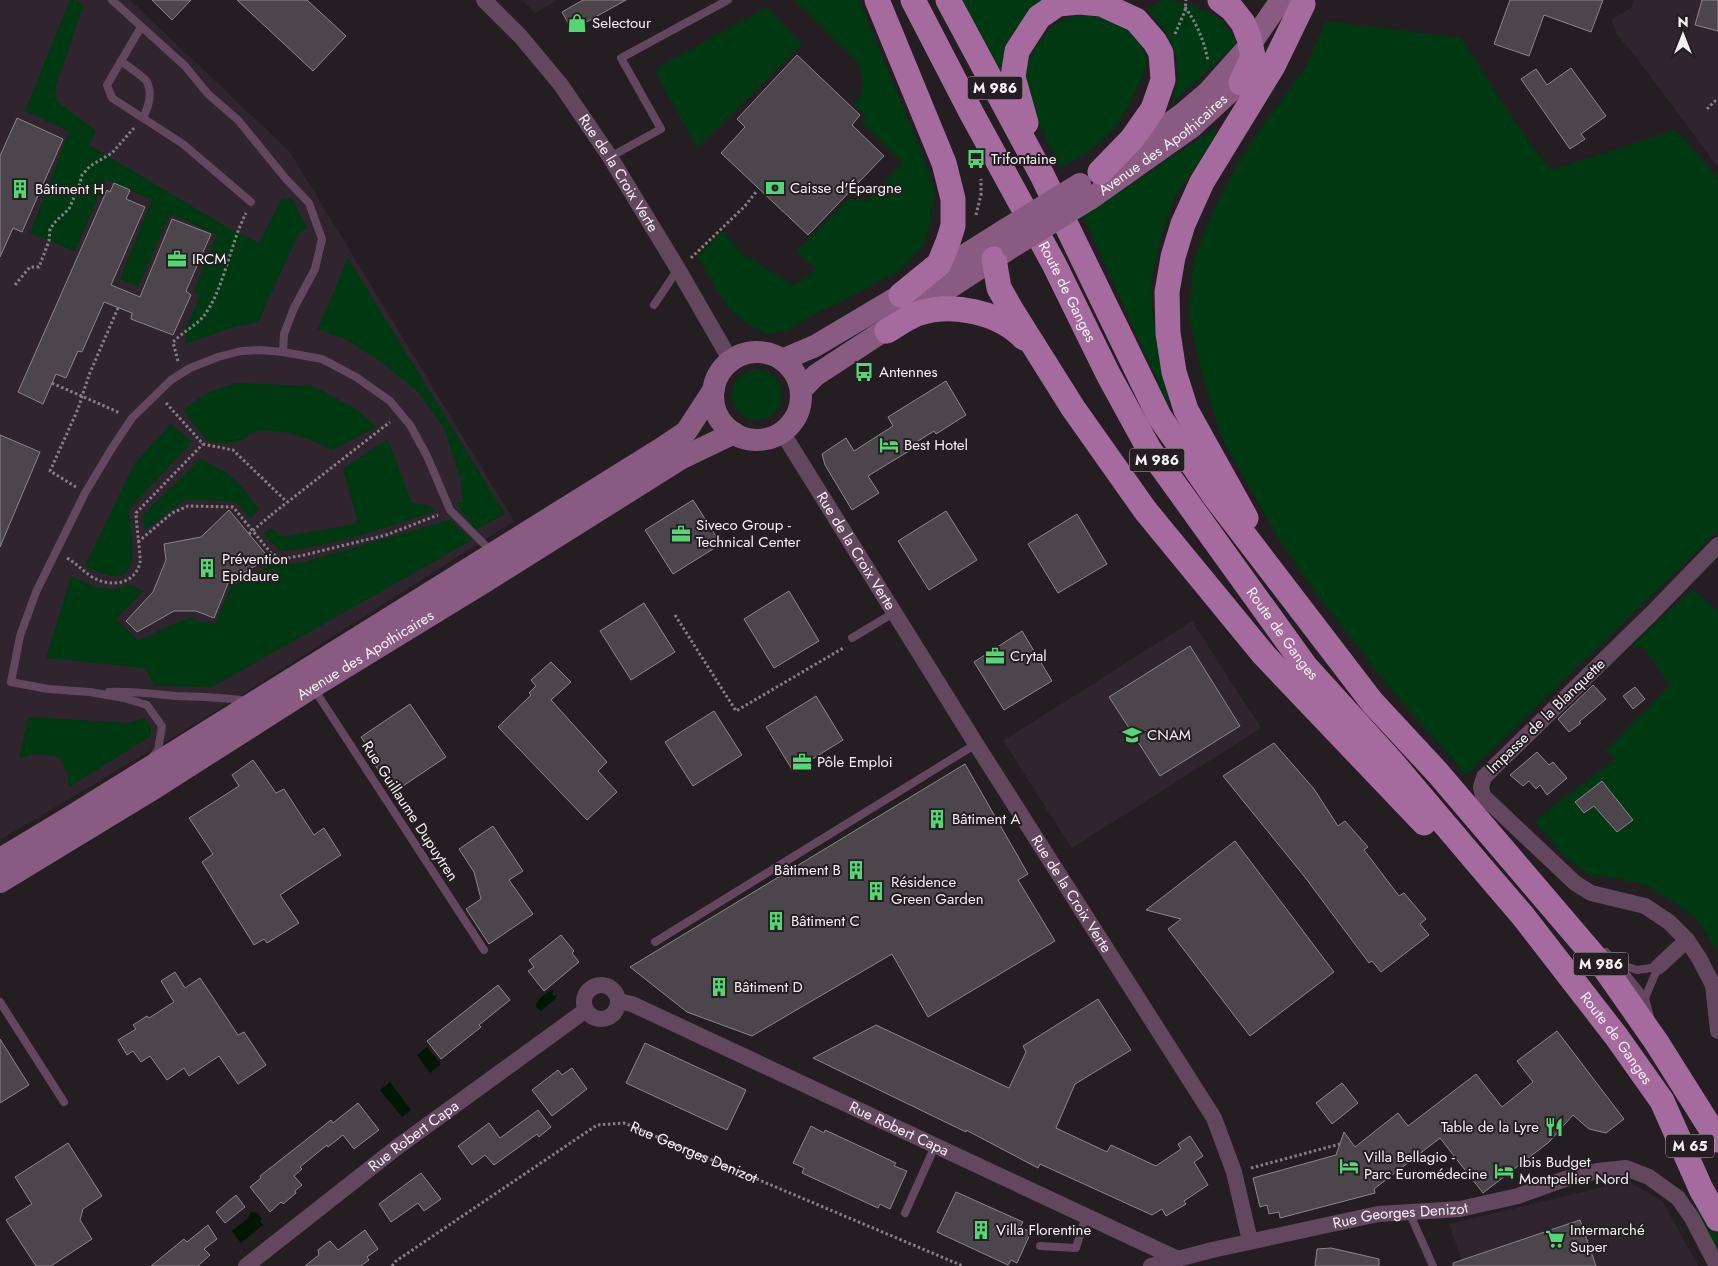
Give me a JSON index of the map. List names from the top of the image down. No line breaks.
{"streets":{"main road":["M 986","Avenue des Apothicaires","Route de Ganges","M 65"],"street":["Rue de la Croix Verte","Impasse de la Blanquette","Rue Robert Capa","Rue Georges Denizot"],"lane":["Rue Guillaume Dupuytren"]},"crossings":[["M 986","Avenue des Apothicaires"],["M 986","Route de Ganges"],["Avenue des Apothicaires","Rue de la Croix Verte"],["Avenue des Apothicaires","Rue Guillaume Dupuytren"],["Rue de la Croix Verte","Rue Georges Denizot"],["Route de Ganges","M 65"],["Rue Robert Capa","Rue Georges Denizot"]],"places":{"shop":["Selectour"],"bus stop":["Trifontaine","Antennes"],"bank":["Caisse d'Épargne"],"building":["Bâtiment H","Prévention Epidaure","Bâtiment A","Bâtiment B","Résidence Green Garden","Bâtiment C","Bâtiment D","Villa Florentine"],"office":["IRCM","Siveco Group - Technical Center","Crytal","Pôle Emploi"],"hotel":["Best Hotel","Villa Bellagio - Parc Euromédecine","Ibis Budget Montpellier Nord"],"school or university":["CNAM"],"restaurant":["Table de la Lyre"],"supermarket":["Intermarché Super"]},"north":"top"}
